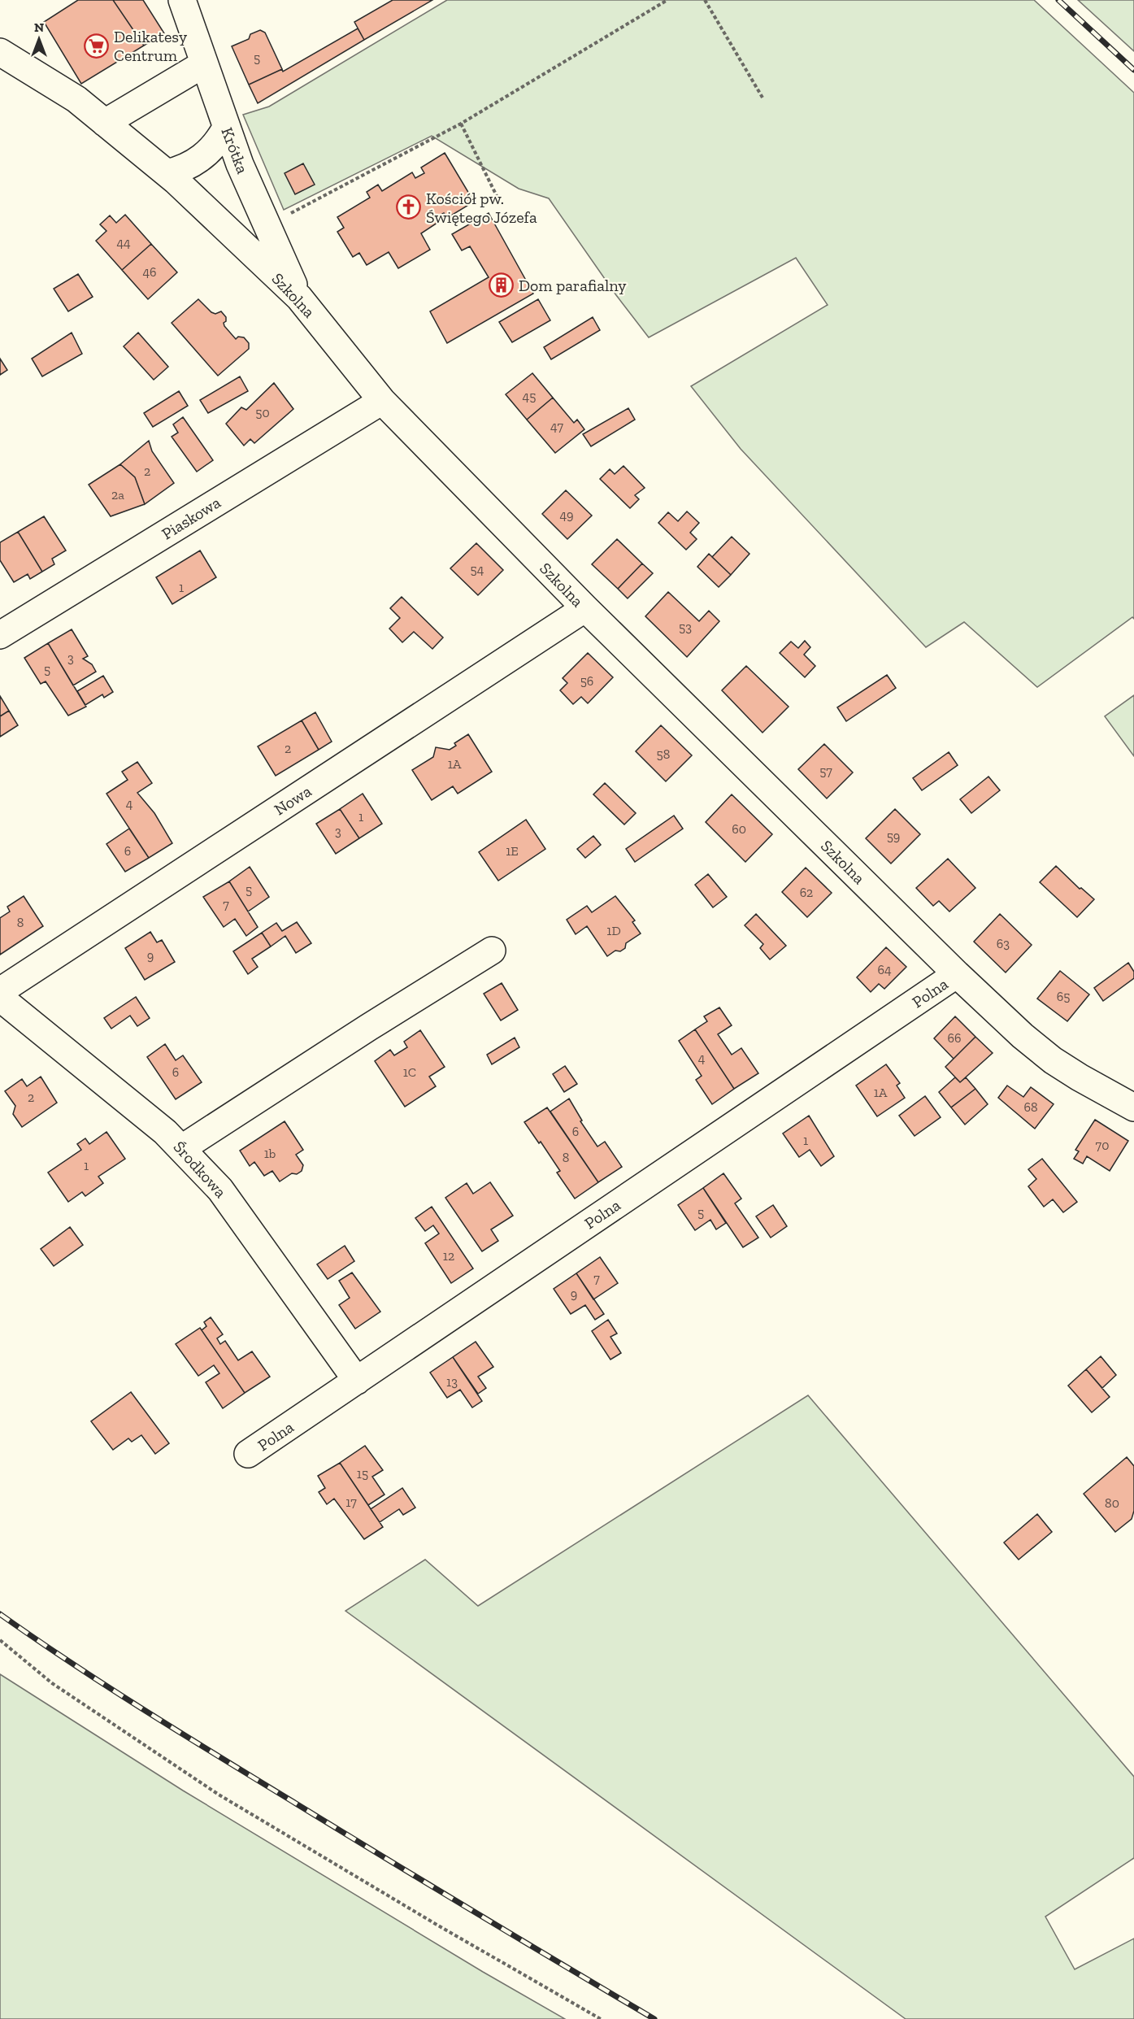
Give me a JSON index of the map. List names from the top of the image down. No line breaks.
{"streets":{"street":["Krótka","Szkolna","Piaskowa","Nowa","Polna","Środkowa"]},"crossings":[["Krótka","Szkolna"],["Szkolna","Piaskowa"],["Szkolna","Nowa"],["Szkolna","Polna"],["Polna","Środkowa"]],"places":{"supermarket":["Delikatesy Centrum"],"church":["Kościół pw. Świętego Józefa"],"building":["Dom parafialny"]},"house_numbers":["5","44","46","45","50","47","2","2a","49","54","1","53","3","5","56","2","58","1A","57","4","1","60","3","59","6","1E","5","62","7","8","1D","63","9","64","65","66","4","6","1C","1A","2","68","6","1","70","1b","8","1","5","12","7","9","13","15","17","80"],"north":"top"}
